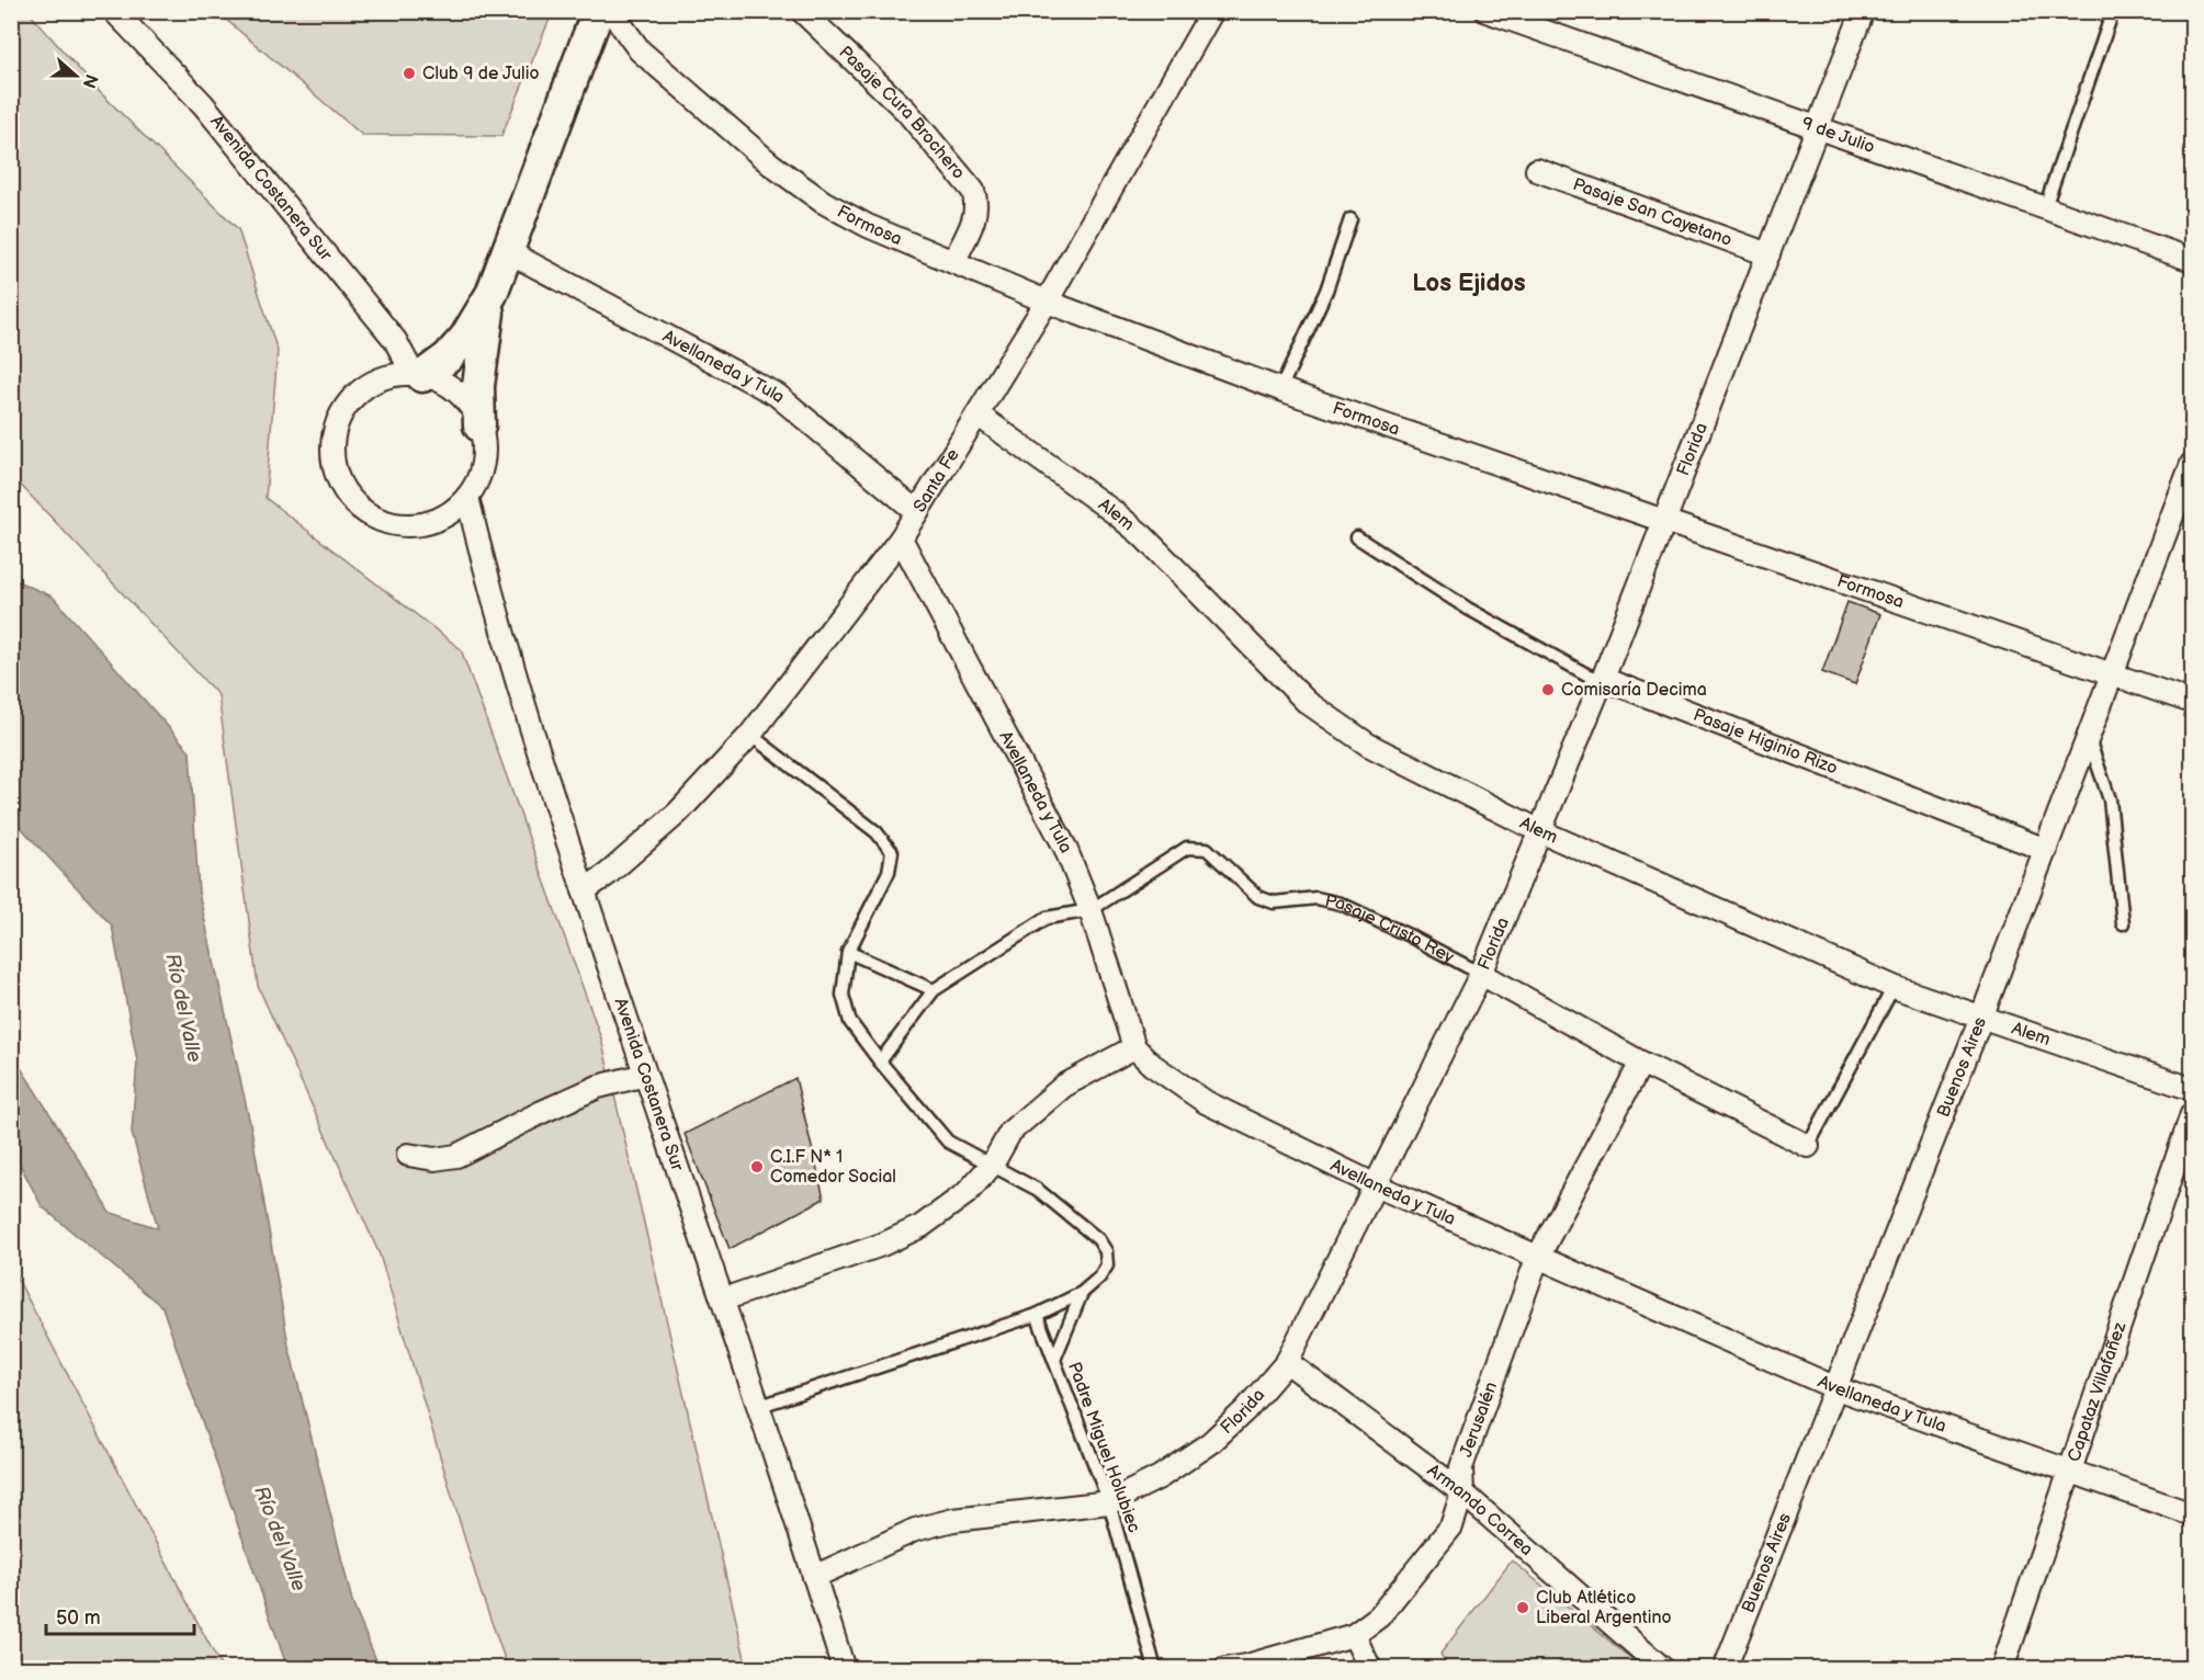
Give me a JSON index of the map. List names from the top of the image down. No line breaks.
{"streets":{"street":["Pasaje Cura Brochero","9 de Julio","Avenida Costanera Sur","Pasaje San Cayetano","Formosa","Avellaneda y Tula","Florida","Santa Fe","Alem","Pasaje Higinio Rizo","Pasaje Cristo Rey","Buenos Aires","Capataz Villafañez","Jerusalén","Armando Correa"],"lane":["Padre Miguel Holubiec"]},"crossings":[["Pasaje Cura Brochero","Formosa"],["9 de Julio","Florida"],["Avenida Costanera Sur","Florida"],["Avenida Costanera Sur","Santa Fe"],["Pasaje San Cayetano","Florida"],["Formosa","Florida"],["Formosa","Santa Fe"],["Formosa","Buenos Aires"],["Avellaneda y Tula","Florida"],["Avellaneda y Tula","Santa Fe"],["Avellaneda y Tula","Pasaje Cristo Rey"],["Avellaneda y Tula","Buenos Aires"],["Avellaneda y Tula","Capataz Villafañez"],["Avellaneda y Tula","Jerusalén"],["Florida","Alem"],["Florida","Pasaje Higinio Rizo"],["Florida","Pasaje Cristo Rey"],["Florida","Padre Miguel Holubiec"],["Florida","Armando Correa"],["Santa Fe","Alem"],["Alem","Pasaje Cristo Rey"],["Alem","Buenos Aires"],["Pasaje Higinio Rizo","Buenos Aires"],["Pasaje Cristo Rey","Jerusalén"],["Jerusalén","Armando Correa"]],"districts":["Los Ejidos"],"water":["Río del Valle"],"places":["Club 9 de Julio","Comisaría Decima","C.I.F N* 1 Comedor Social","Club Atlético Liberal Argentino"],"scale_bar":"50 m","north":"right"}
